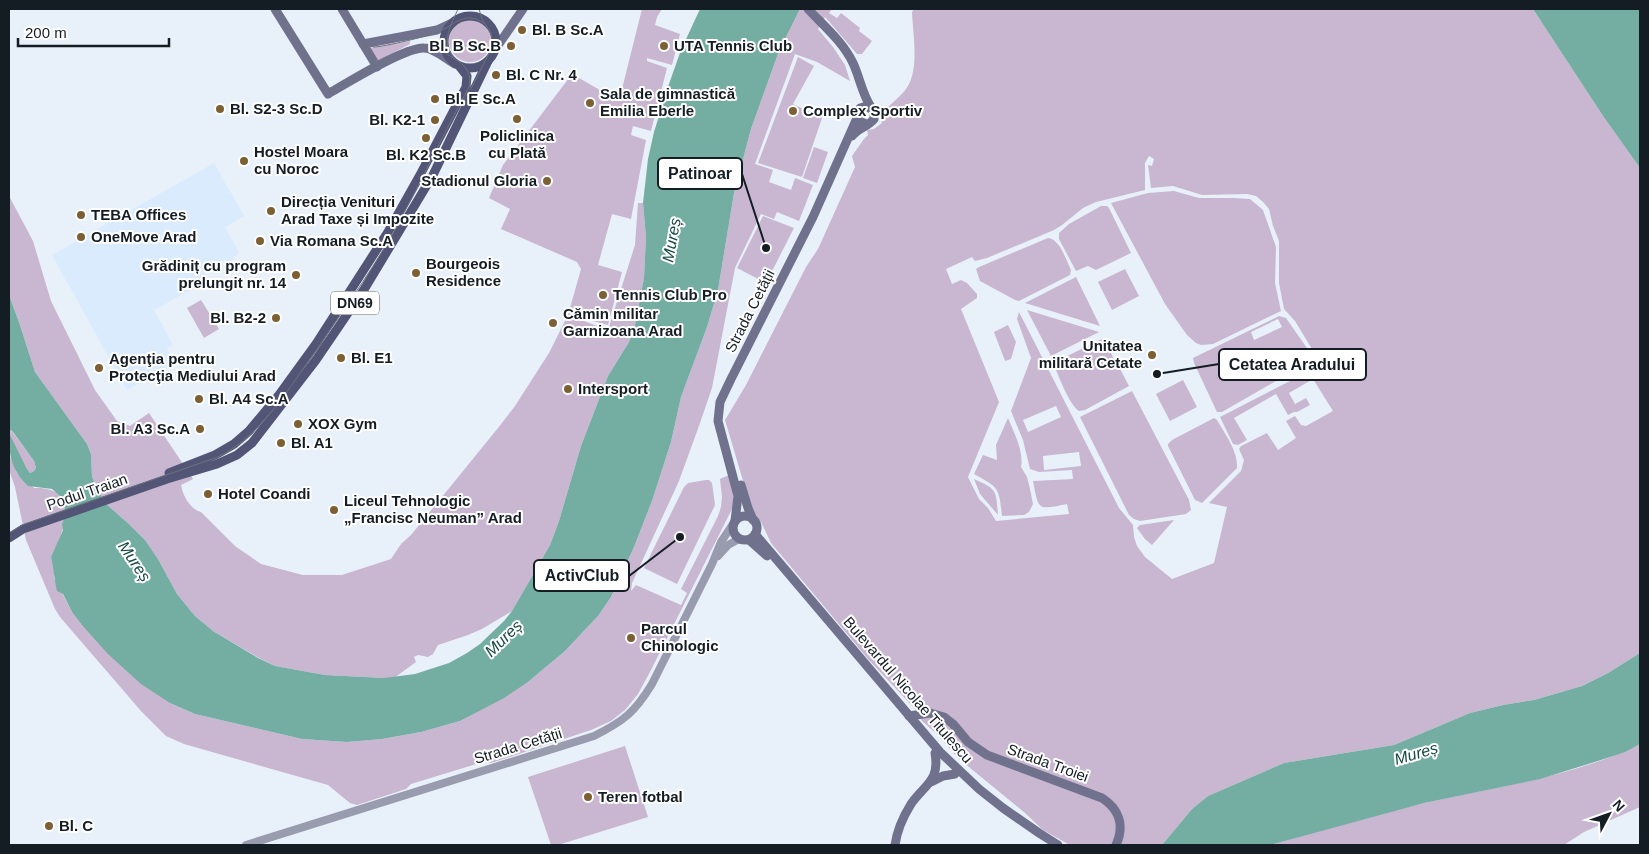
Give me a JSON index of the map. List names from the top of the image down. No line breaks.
{"streets":{"main road":["DN69","Strada Cetății","Podul Traian","Bulevardul Nicolae Titulescu","Strada Troiei"]},"crossings":[["DN69","Podul Traian"],["Strada Cetății","Bulevardul Nicolae Titulescu"]],"water":["Mureș"],"places":["Bl. B Sc.A","Bl. B Sc.B","UTA Tennis Club","Bl. C Nr. 4","Bl. E Sc.A","Sala de gimnastică Emilia Eberle","Bl. S2-3 Sc.D","Complex Sportiv","Policlinica cu Plată","Bl. K2-1","Bl. K2 Sc.B","Hostel Moara cu Noroc","Stadionul Gloria","Direcția Venituri Arad Taxe și Impozite","TEBA Offices","OneMove Arad","Via Romana Sc.A","Patinoar","Bourgeois Residence","Grădiniț cu program prelungit nr. 14","Tennis Club Pro","Bl. B2-2","Cămin militar Garnizoana Arad","Unitatea militară Cetate","Bl. E1","Agenţia pentru Protecţia Mediului Arad","Cetatea Aradului","Intersport","Bl. A4 Sc.A","XOX Gym","Bl. A3 Sc.A","Bl. A1","Hotel Coandi","Liceul Tehnologic „Francisc Neuman” Arad","ActivClub","Parcul Chinologic","Teren fotbal","Bl. C"],"scale_bar":"200 m","north":"top right"}
